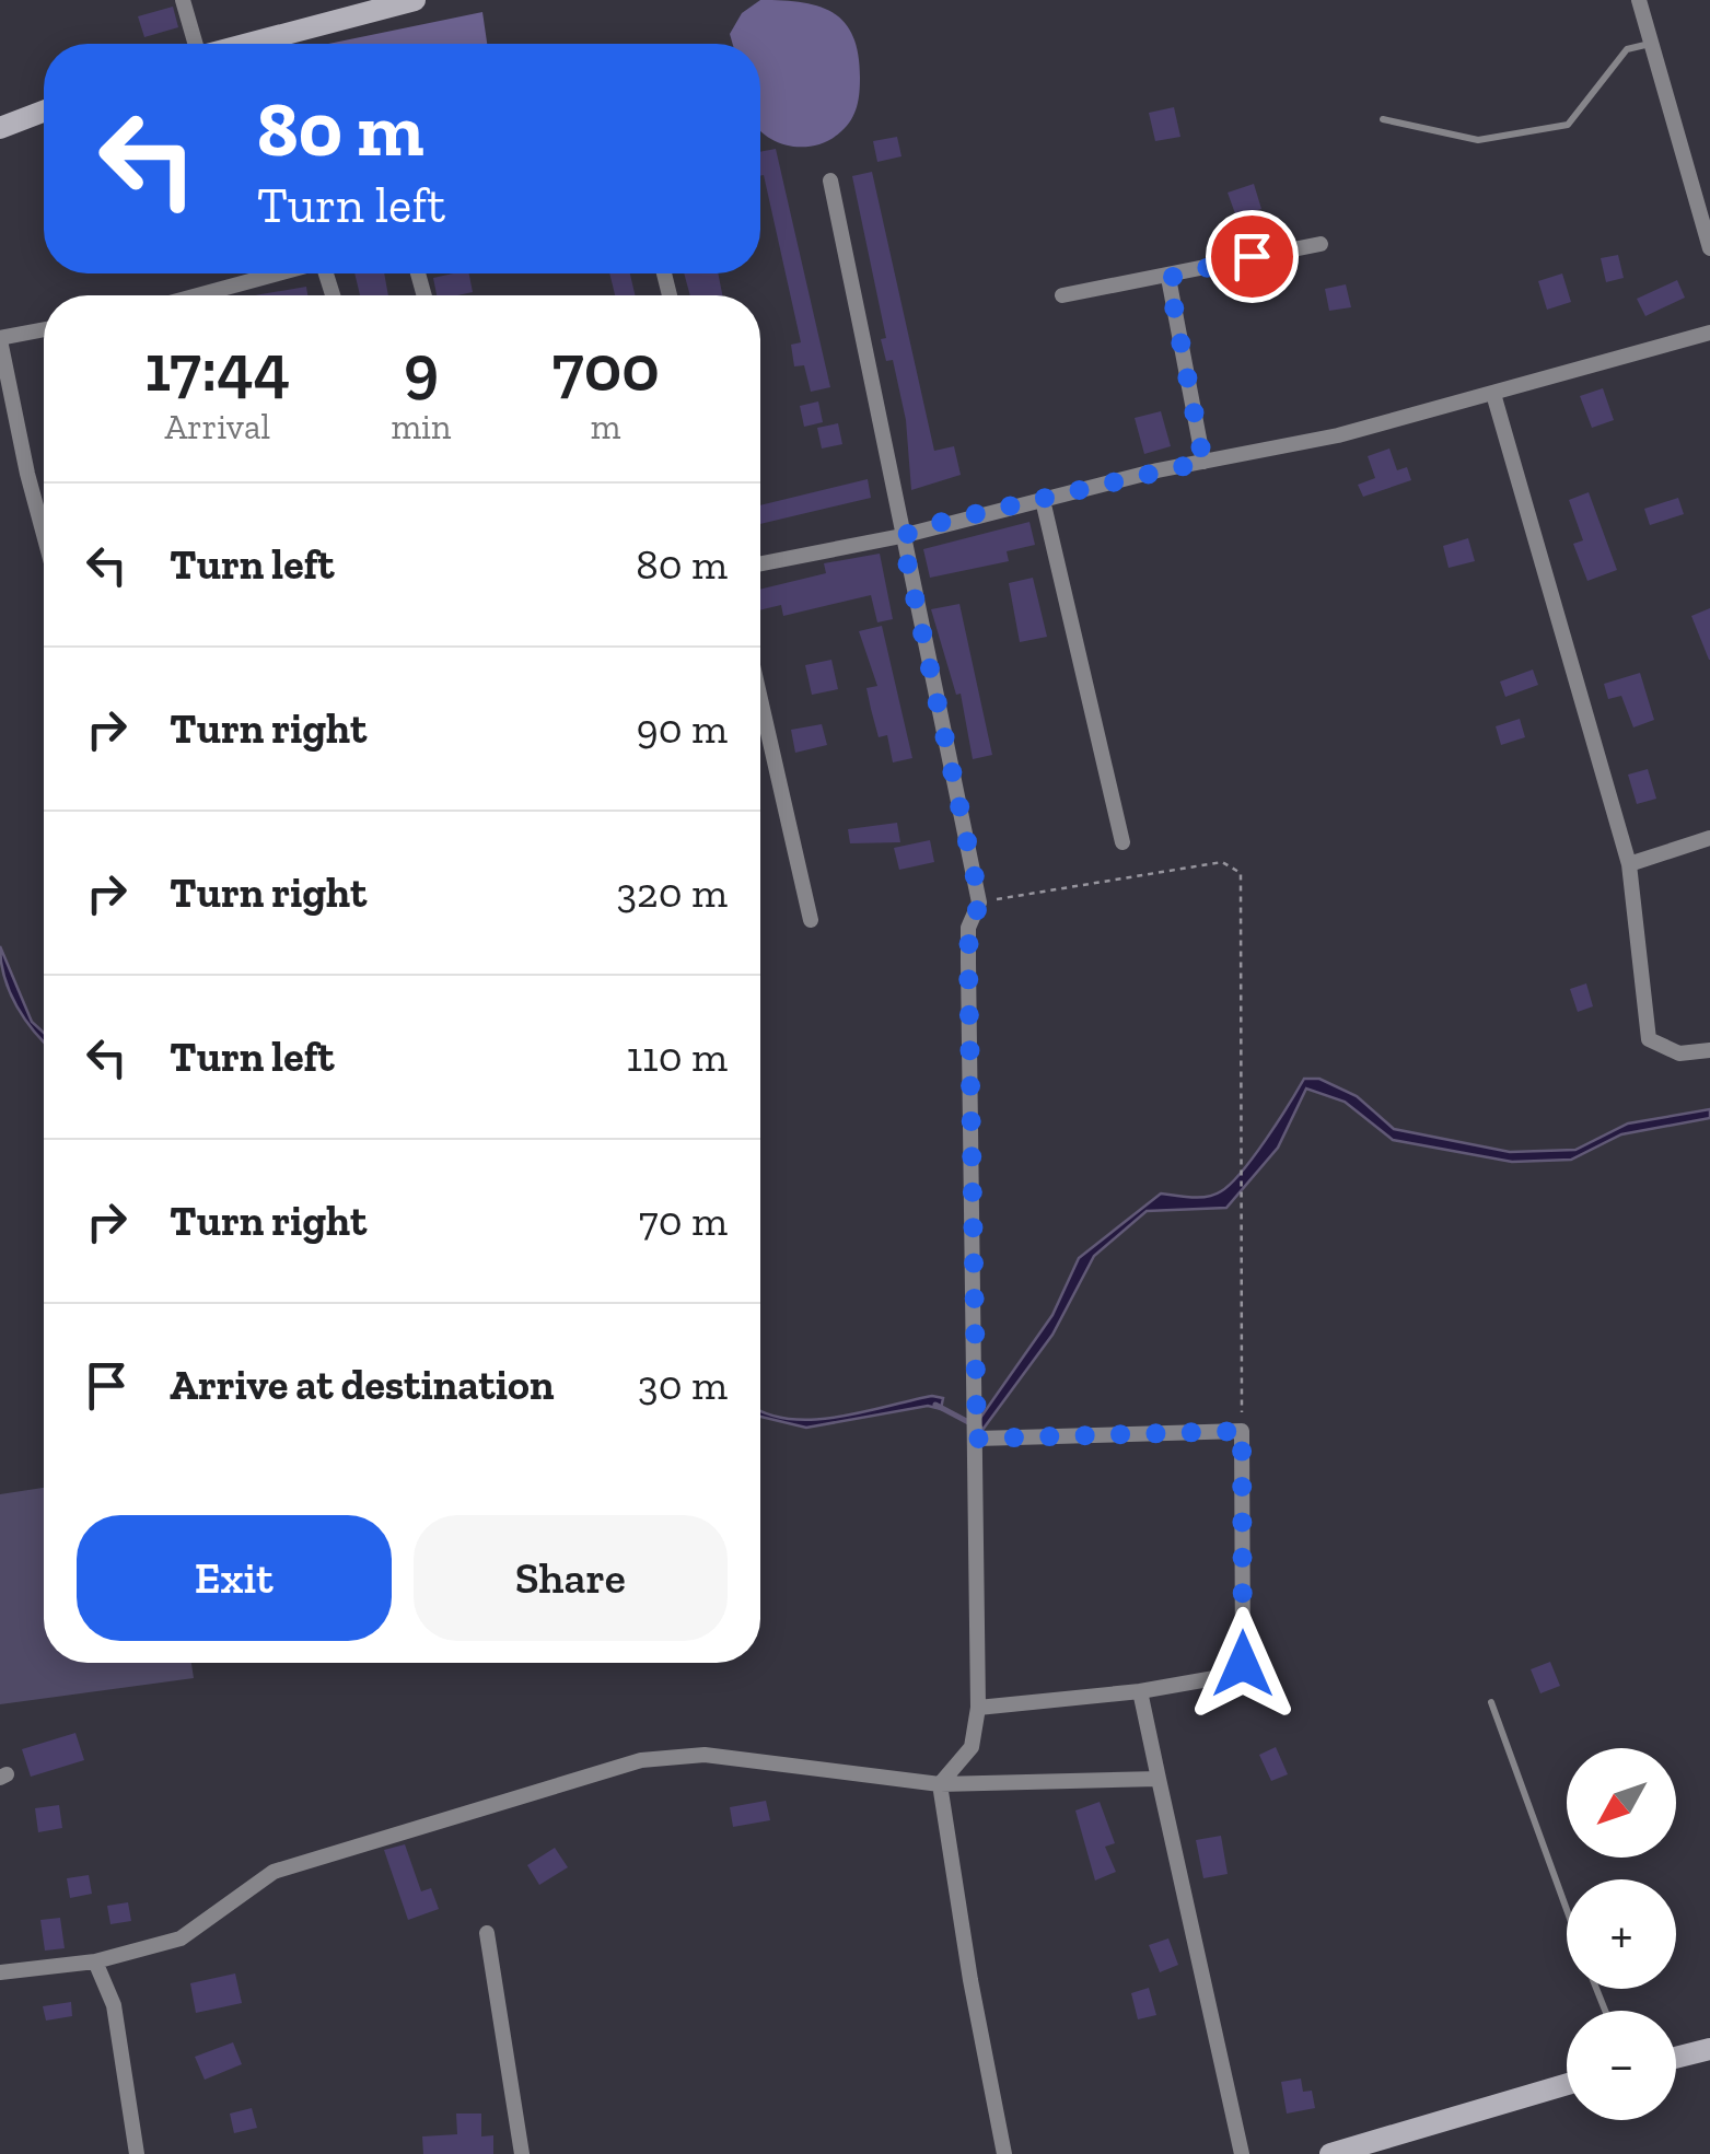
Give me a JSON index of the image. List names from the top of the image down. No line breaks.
{"north":"bottom left","page":{"turn":["80 m","Turn left"],"eta":["17:44","Arrival","9","min","700","m"],"list":[{"name":"Turn left","value":"80 m"},{"name":"Turn right","value":"90 m"},{"name":"Turn right","value":"320 m"},{"name":"Turn left","value":"110 m"},{"name":"Turn right","value":"70 m"},{"name":"Arrive at destination","value":"30 m"}],"buttons":["Exit","Share"],"map_buttons":["+","−"]}}
